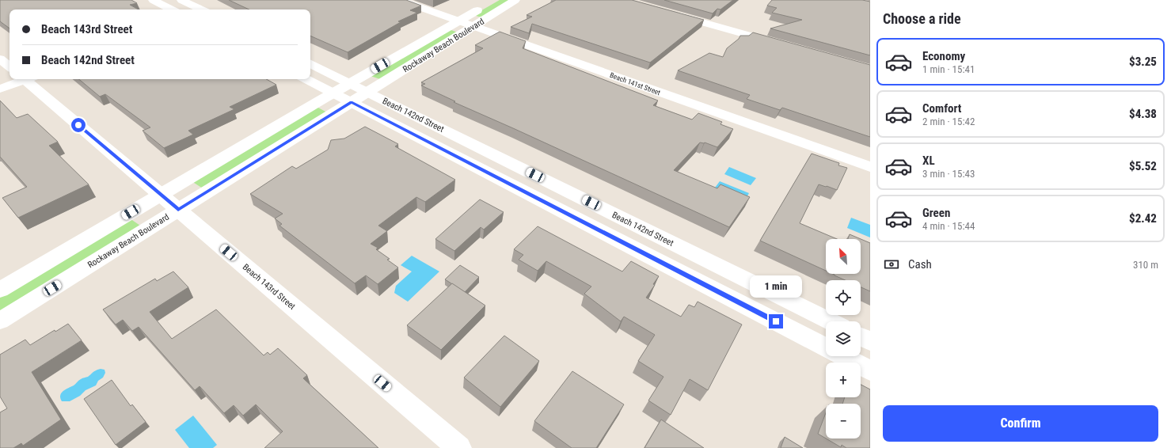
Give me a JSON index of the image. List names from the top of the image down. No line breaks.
{"streets":{"street":["Rockaway Beach Boulevard","Beach 141st Street","Beach 142nd Street","Beach 143rd Street"]},"crossings":[["Rockaway Beach Boulevard","Beach 141st Street"],["Rockaway Beach Boulevard","Beach 142nd Street"],["Rockaway Beach Boulevard","Beach 143rd Street"]],"north":"top left","page":{"heading":"Choose a ride","banner":["Beach 143rd Street","Beach 142nd Street"],"list":[{"name":"Economy","note":"1 min · 15:41","value":"$3.25"},{"name":"Comfort","note":"2 min · 15:42","value":"$4.38"},{"name":"XL","note":"3 min · 15:43","value":"$5.52"},{"name":"Green","note":"4 min · 15:44","value":"$2.42"}],"map_buttons":["+","−"],"pay":["Cash","310 m"],"bubble":"1 min","buttons":"Confirm"}}
